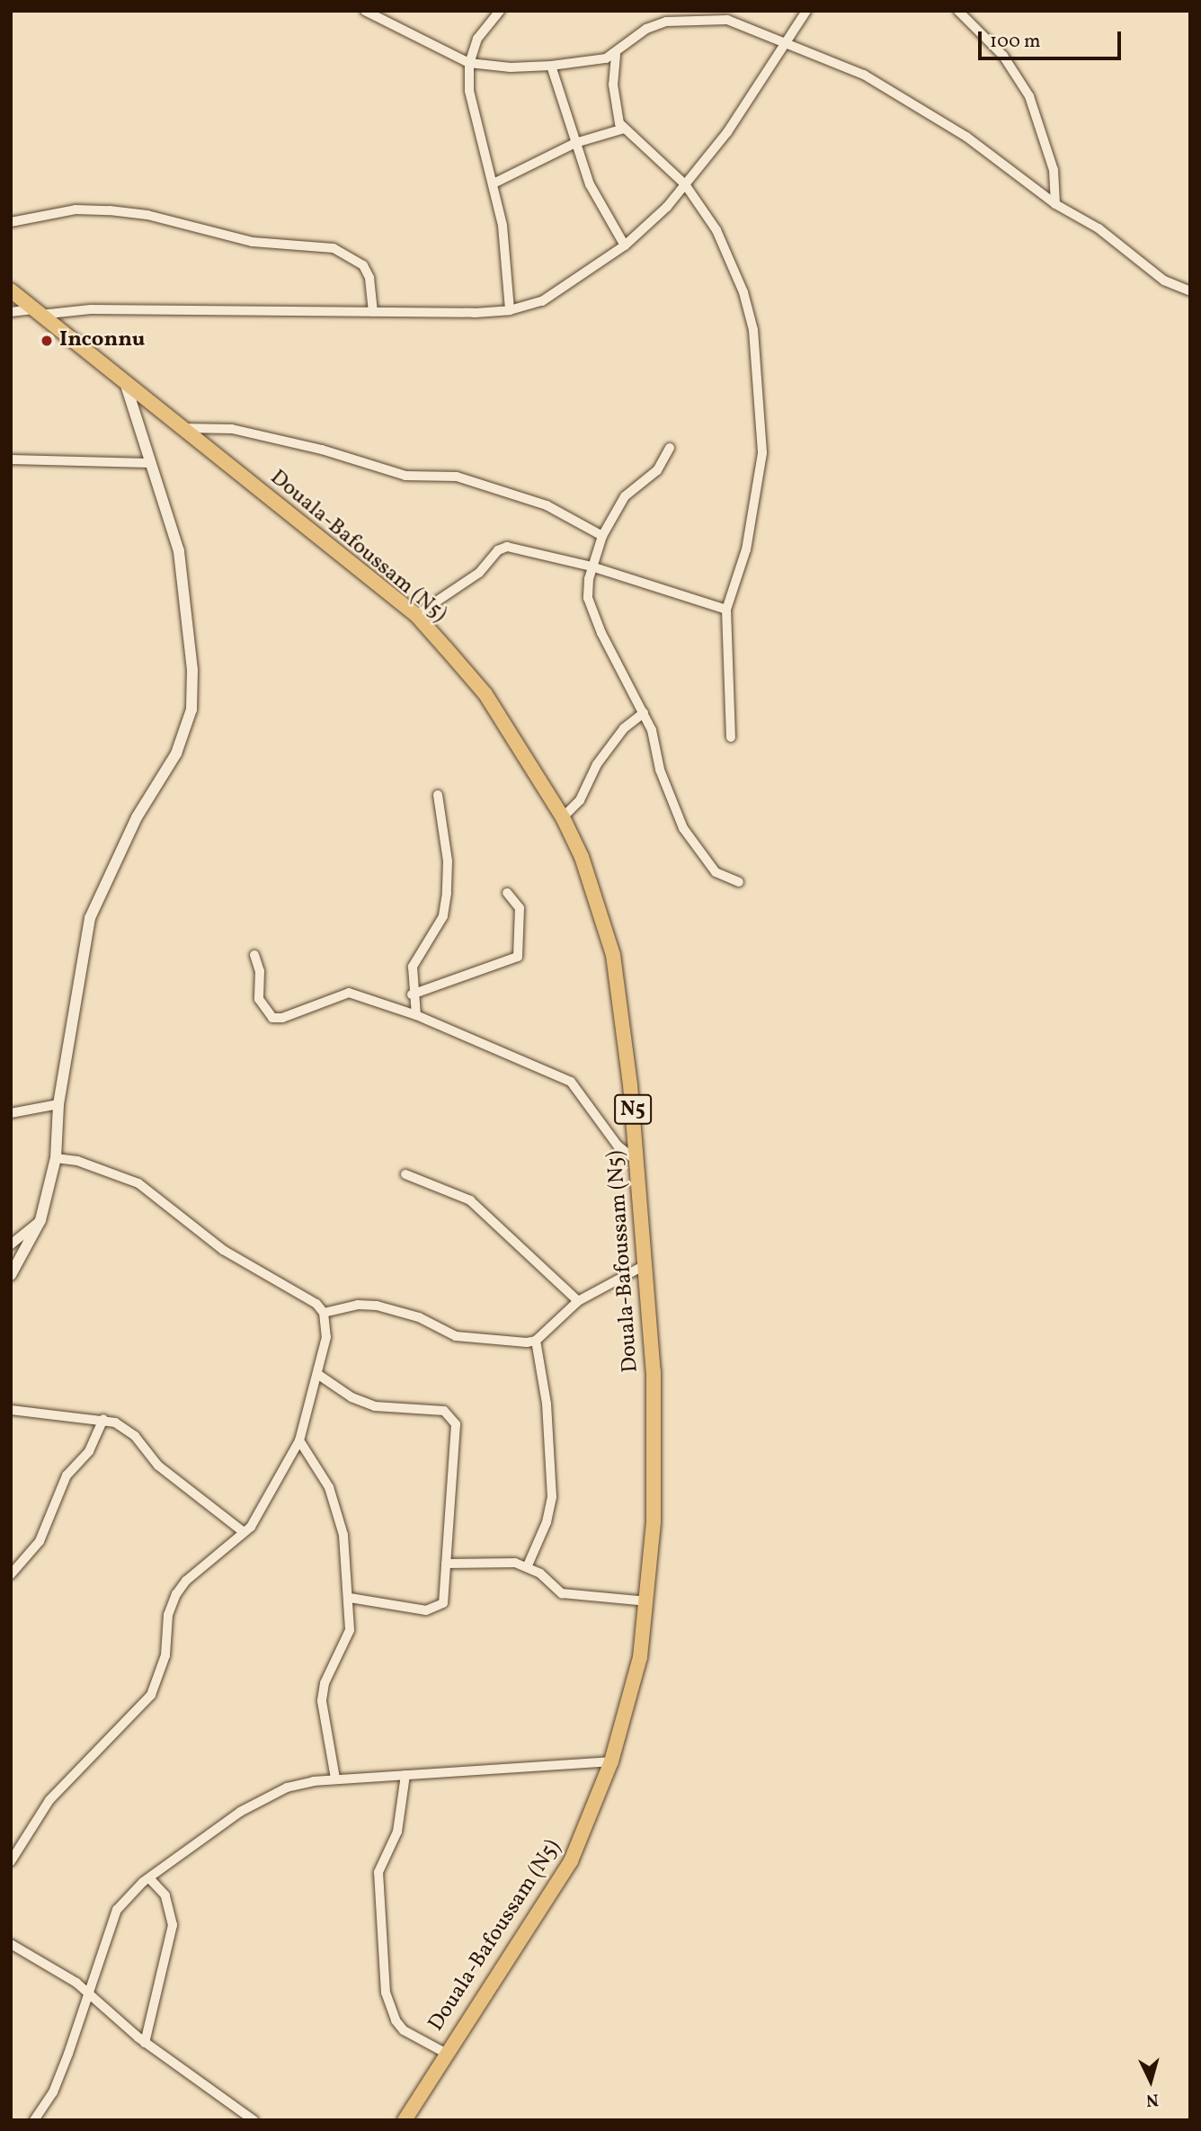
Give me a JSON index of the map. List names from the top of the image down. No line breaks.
{"streets":{"highway":["Douala-Bafoussam (N5)","N5"]},"places":["Inconnu"],"scale_bar":"100 m","north":"bottom"}
